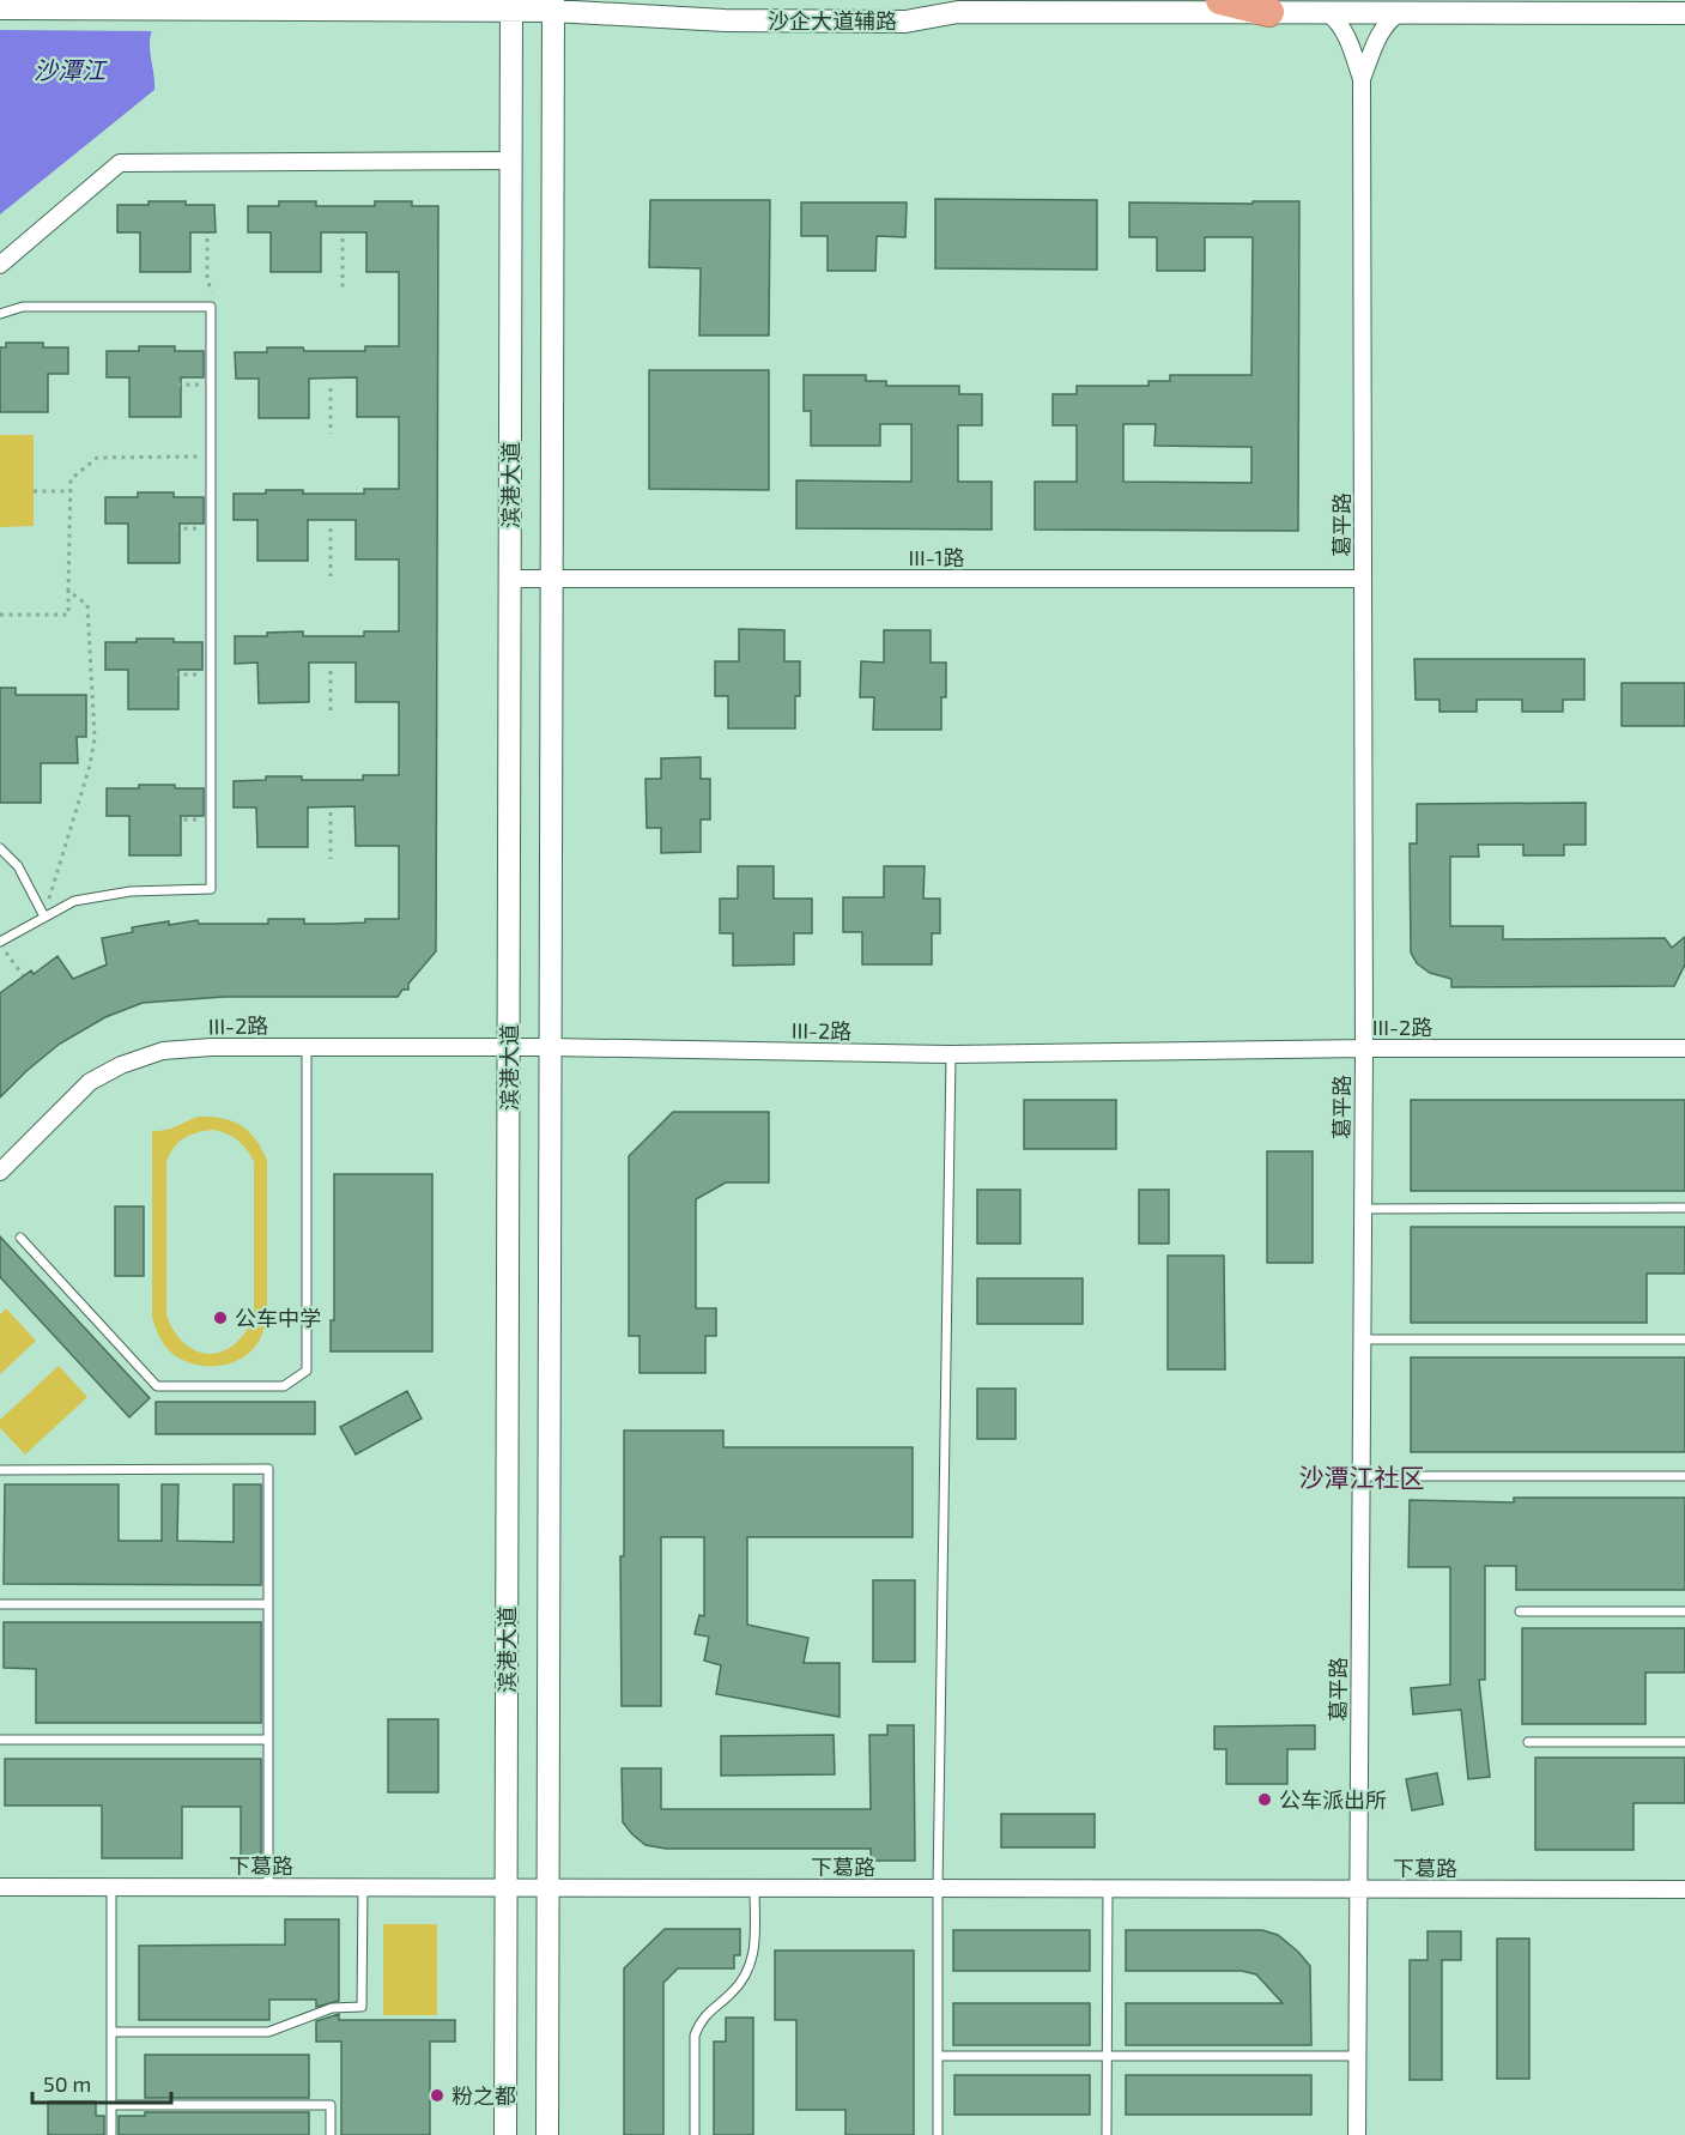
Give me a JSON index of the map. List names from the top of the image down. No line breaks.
{"streets":{"main road":["沙企大道辅路","滨港大道"],"street":["葛平路","III-1路","III-2路","下葛路"]},"crossings":[["沙企大道辅路","滨港大道"],["沙企大道辅路","葛平路"],["滨港大道","III-1路"],["滨港大道","III-2路"],["滨港大道","下葛路"],["葛平路","III-1路"],["葛平路","III-2路"],["葛平路","下葛路"]],"districts":["沙潭江社区"],"water":["沙潭江"],"places":["公车中学","公车派出所","粉之都"],"scale_bar":"50 m"}
